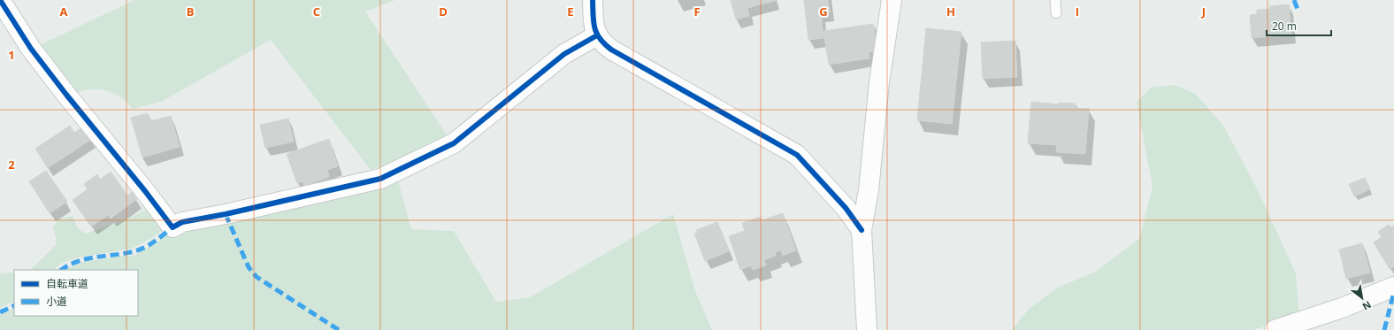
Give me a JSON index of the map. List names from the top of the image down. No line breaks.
{"legend":["自転車道","小道"],"scale_bar":"20 m","north":"bottom right","grid":{"columns":["A","B","C","D","E","F","G","H","I","J"],"rows":["1","2"]}}
